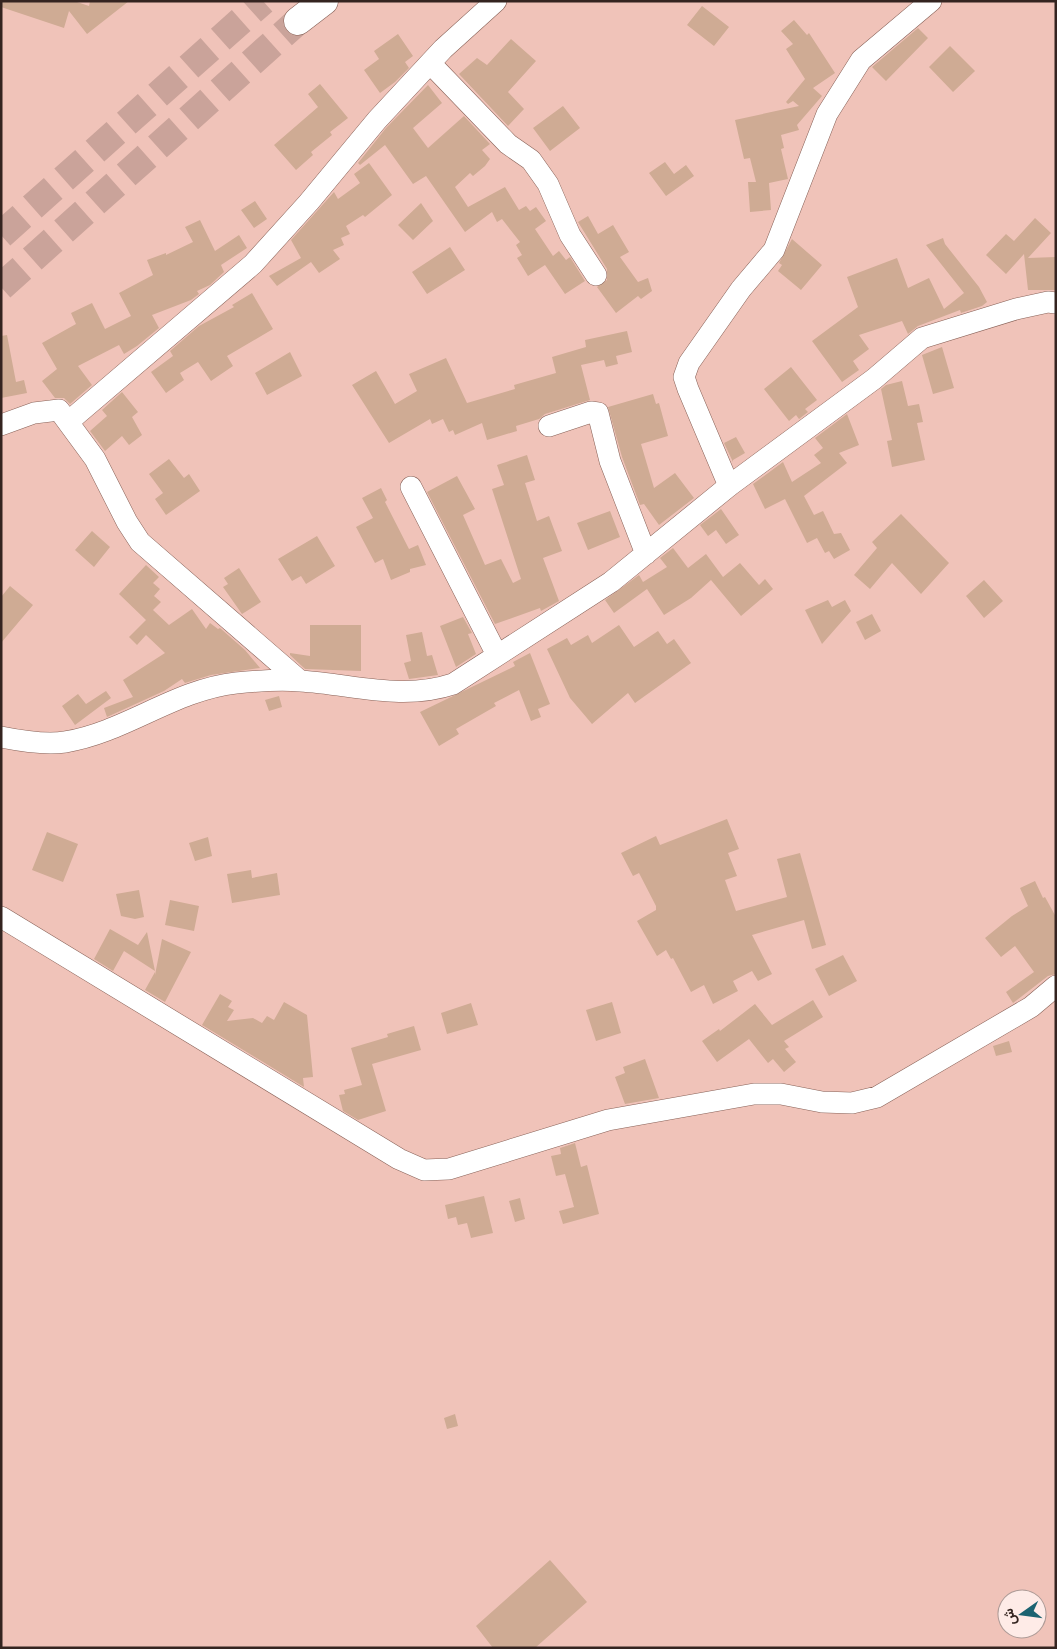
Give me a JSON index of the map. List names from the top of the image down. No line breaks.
{"north":"left"}
